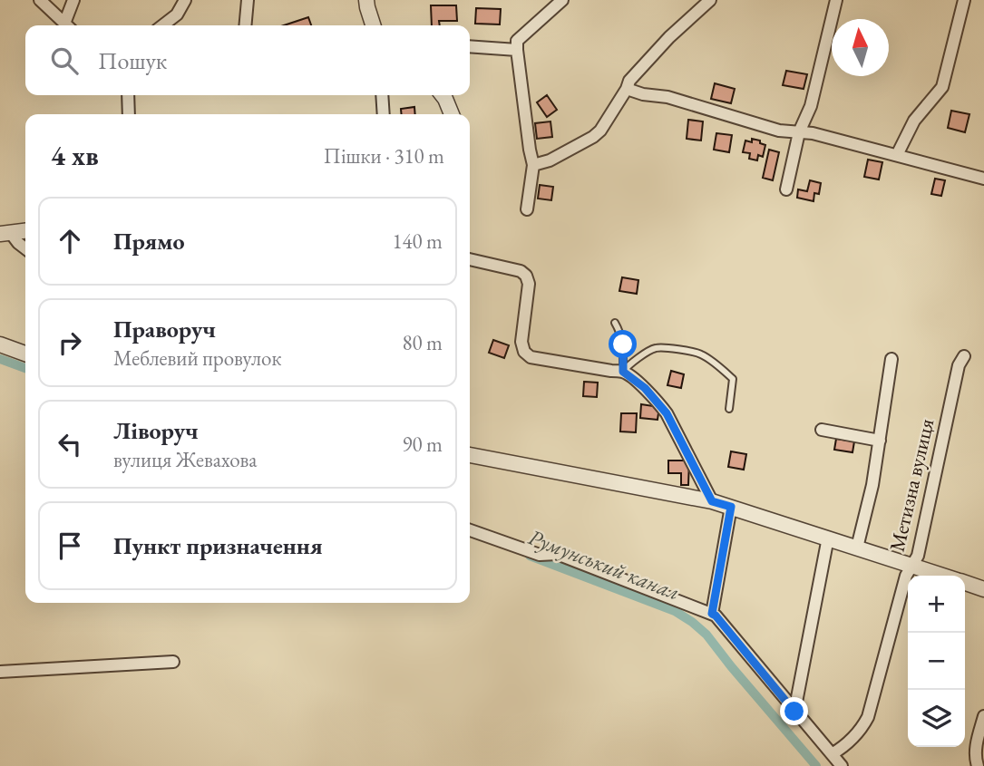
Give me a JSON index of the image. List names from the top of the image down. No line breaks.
{"streets":{"street":["Метизна вулиця"]},"water":["Румунський канал"],"north":"top","page":{"search":"Пошук","heading":["4 хв","Пішки · 310 m"],"list":[["Прямо","140 m"],["Праворуч","Меблевий провулок","80 m"],["Ліворуч","вулиця Жевахова","90 m"],"Пункт призначення"],"map_buttons":["+","−"]}}
